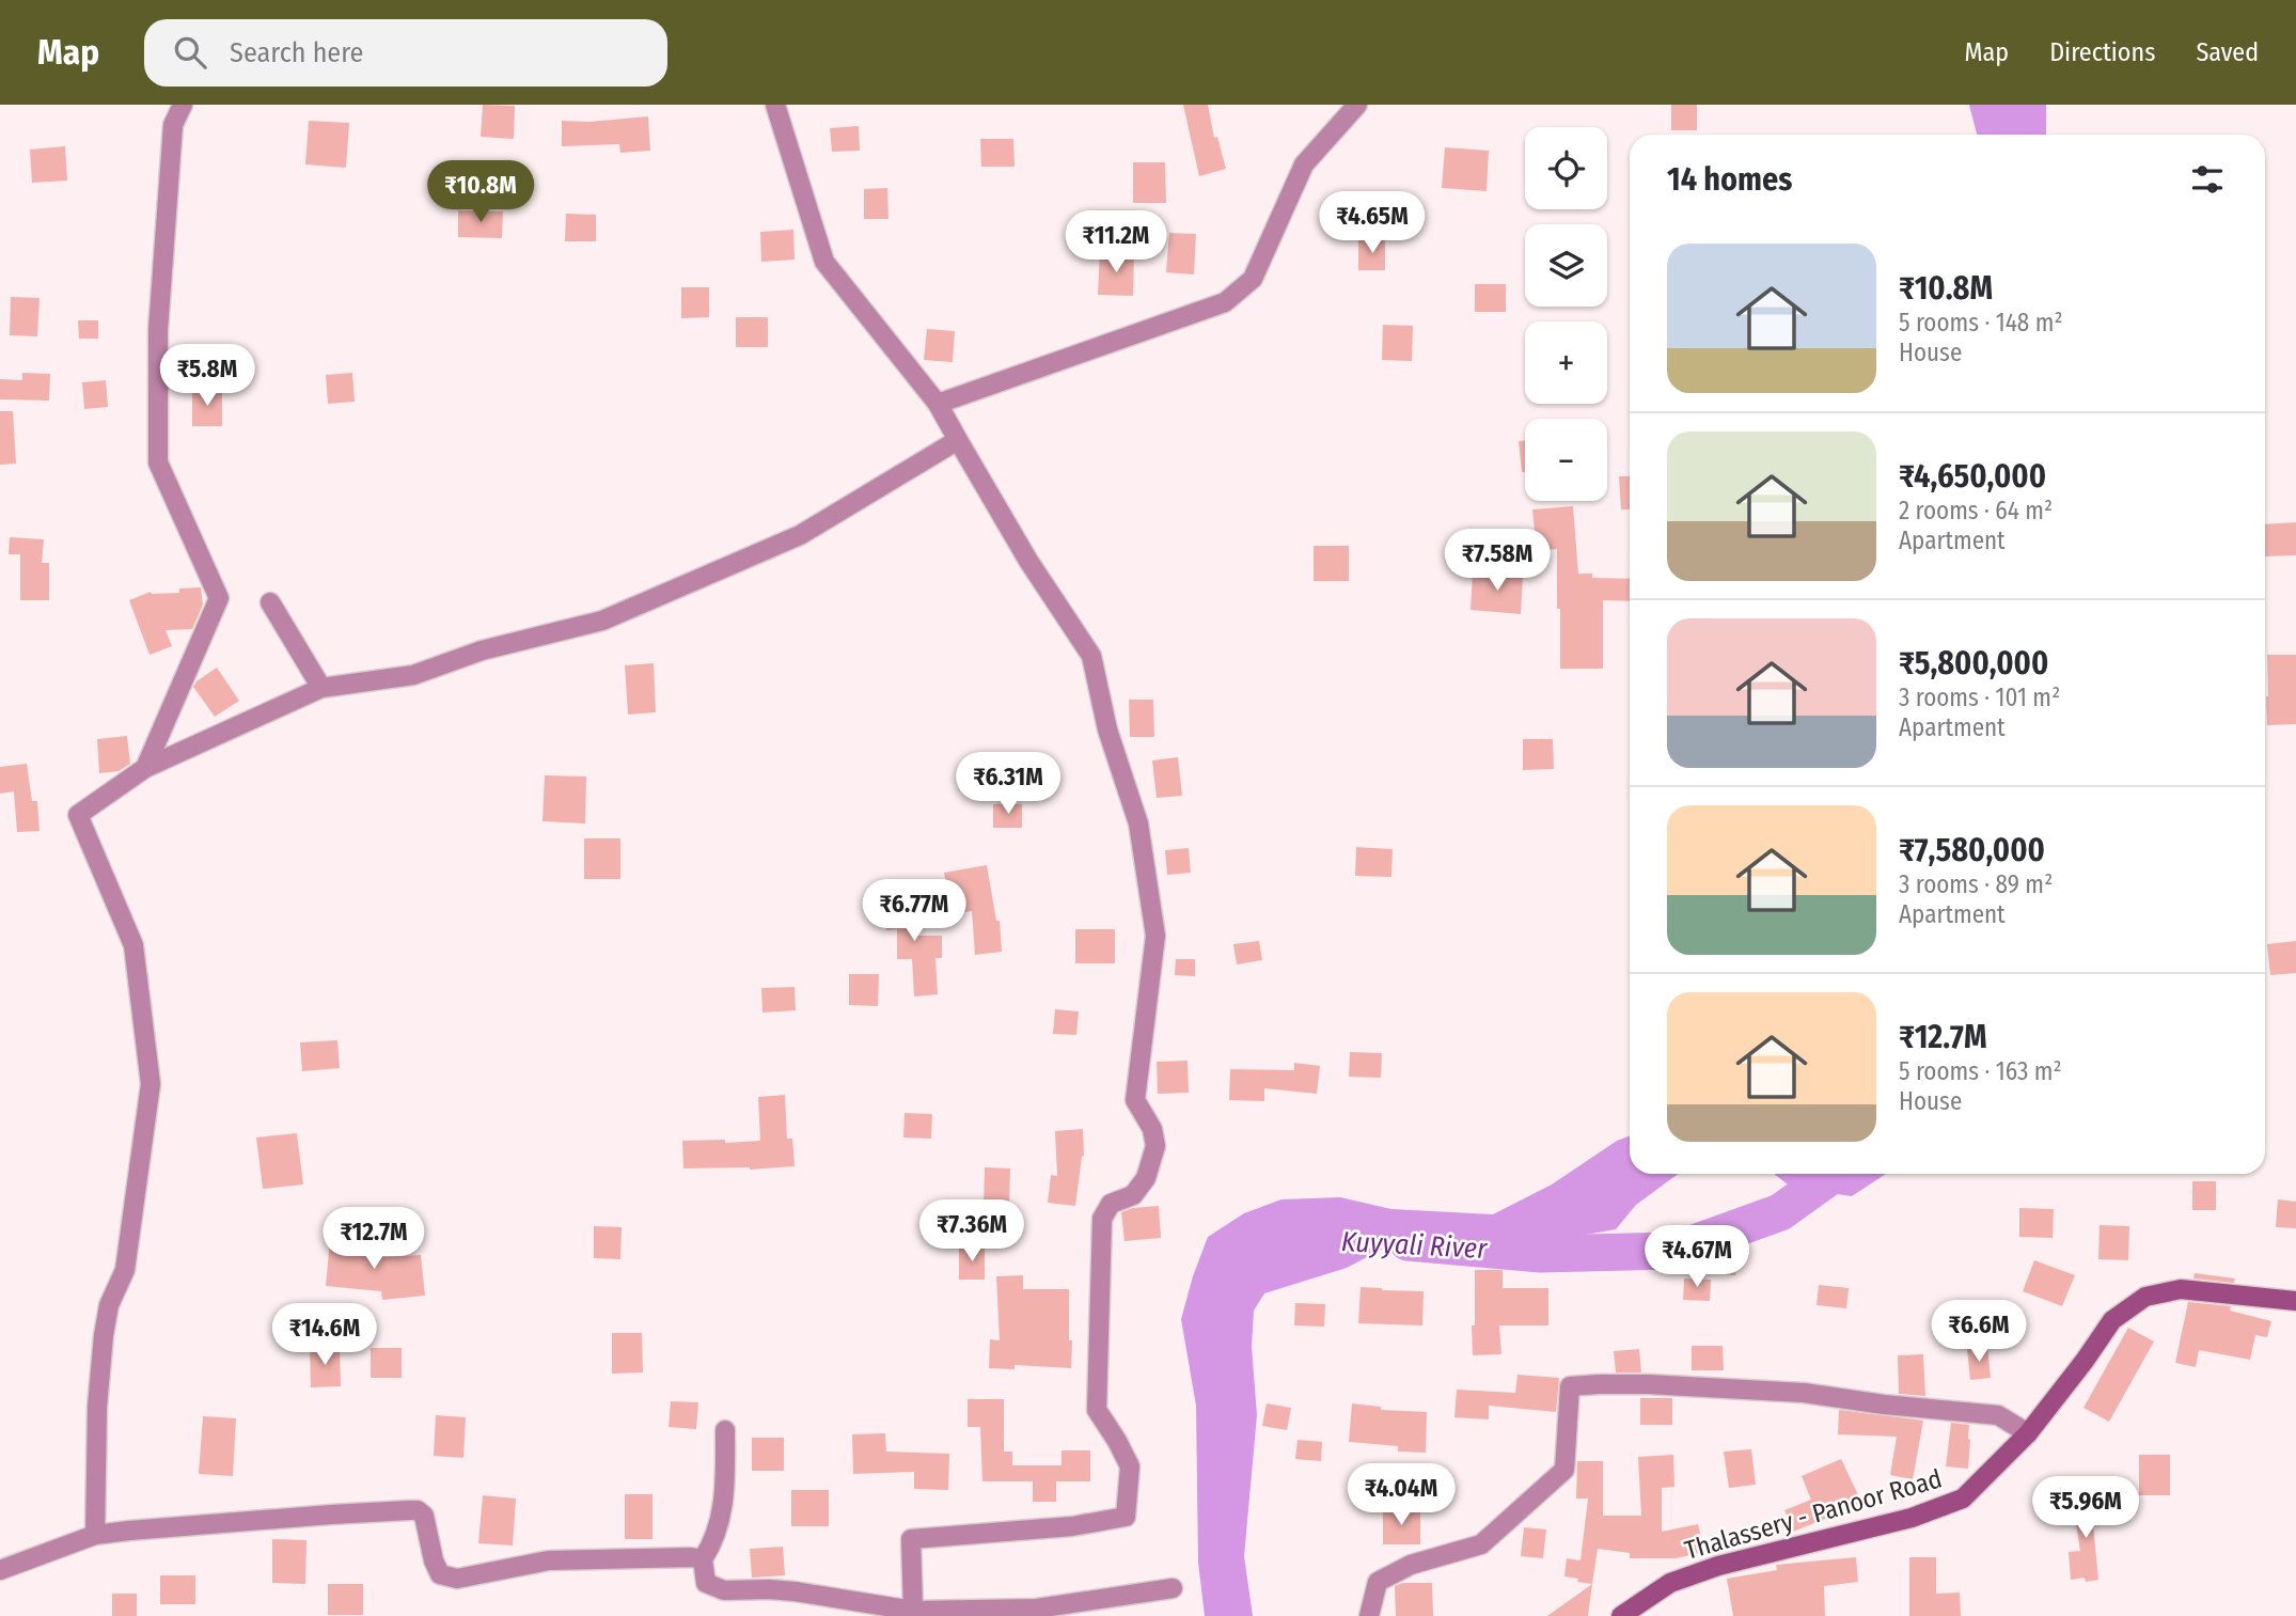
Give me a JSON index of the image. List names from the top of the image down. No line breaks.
{"streets":{"main road":["Thalassery - Panoor Road"]},"water":["Kuyyali River"],"page":{"header":"Map","search":"Search here","nav":["Map","Directions","Saved"],"map_buttons":["+","−"],"heading":"14 homes","price":["₹10.8M","₹4.65M","₹11.2M","₹5.8M","₹7.58M","₹6.31M","₹6.77M","₹7.36M","₹12.7M","₹4.67M","₹6.6M","₹14.6M","₹4.04M","₹5.96M"],"list":[{"name":"₹10.8M","note":"5 rooms · 148 m² · House"},{"name":"₹4,650,000","note":"2 rooms · 64 m² · Apartment"},{"name":"₹5,800,000","note":"3 rooms · 101 m² · Apartment"},{"name":"₹7,580,000","note":"3 rooms · 89 m² · Apartment"},{"name":"₹12.7M","note":"5 rooms · 163 m² · House"}]}}
